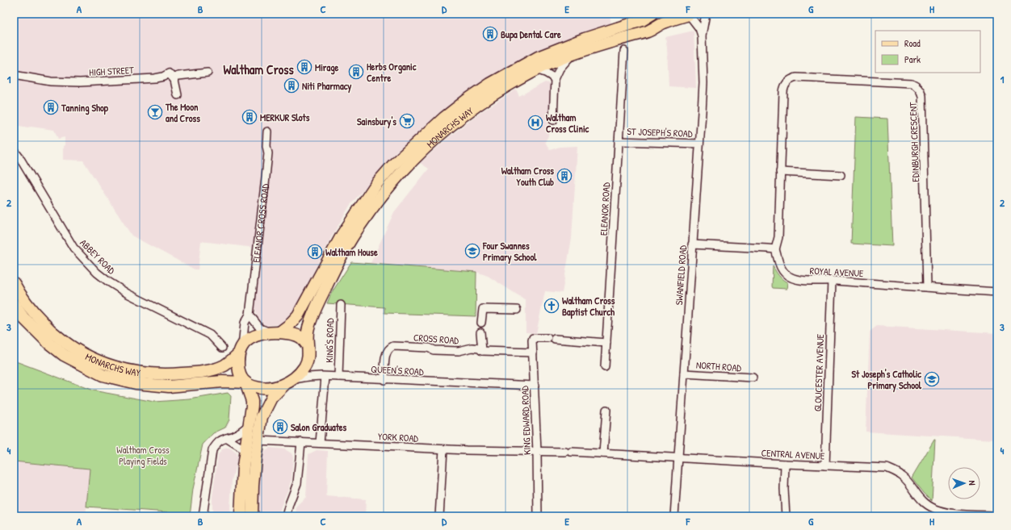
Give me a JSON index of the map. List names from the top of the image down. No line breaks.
{"streets":{"main road":["MONARCHS WAY"],"street":["HIGH STREET","ST JOSEPH'S ROAD","EDINBURGH CRESCENT","ELEANOR ROAD","ELEANOR CROSS ROAD","ABBEY ROAD","ROYAL AVENUE","SWANFIELD ROAD","CROSS ROAD","KING'S ROAD","NORTH ROAD","QUEEN'S ROAD","GLOUCESTER AVENUE","KING EDWARD ROAD","YORK ROAD","CENTRAL AVENUE"]},"crossings":[["MONARCHS WAY","ELEANOR CROSS ROAD"],["MONARCHS WAY","SWANFIELD ROAD"],["MONARCHS WAY","QUEEN'S ROAD"],["ST JOSEPH'S ROAD","ELEANOR ROAD"],["ST JOSEPH'S ROAD","SWANFIELD ROAD"],["EDINBURGH CRESCENT","ROYAL AVENUE"],["ELEANOR ROAD","KING EDWARD ROAD"],["ELEANOR CROSS ROAD","QUEEN'S ROAD"],["ROYAL AVENUE","GLOUCESTER AVENUE"],["SWANFIELD ROAD","NORTH ROAD"],["SWANFIELD ROAD","CENTRAL AVENUE"],["CROSS ROAD","QUEEN'S ROAD"],["CROSS ROAD","KING EDWARD ROAD"],["KING'S ROAD","QUEEN'S ROAD"],["QUEEN'S ROAD","KING EDWARD ROAD"],["GLOUCESTER AVENUE","CENTRAL AVENUE"],["KING EDWARD ROAD","YORK ROAD"],["KING EDWARD ROAD","CENTRAL AVENUE"],["YORK ROAD","CENTRAL AVENUE"]],"districts":["Waltham Cross"],"parks":["Waltham Cross Playing Fields"],"places":{"building":["Bupa Dental Care","Mirage","Herbs Organic Centre","Niti Pharmacy","Tanning Shop","MERKUR Slots","Waltham Cross Youth Club","Waltham House","Salon Graduates"],"bar":["The Moon and Cross"],"supermarket":["Sainsbury's"],"hospital":["Waltham Cross Clinic"],"school or university":["Four Swannes Primary School","St Joseph's Catholic Primary School"],"church":["Waltham Cross Baptist Church"]},"legend":["Road","Park"],"north":"right","grid":{"columns":["A","B","C","D","E","F","G","H"],"rows":["1","2","3","4"]}}
